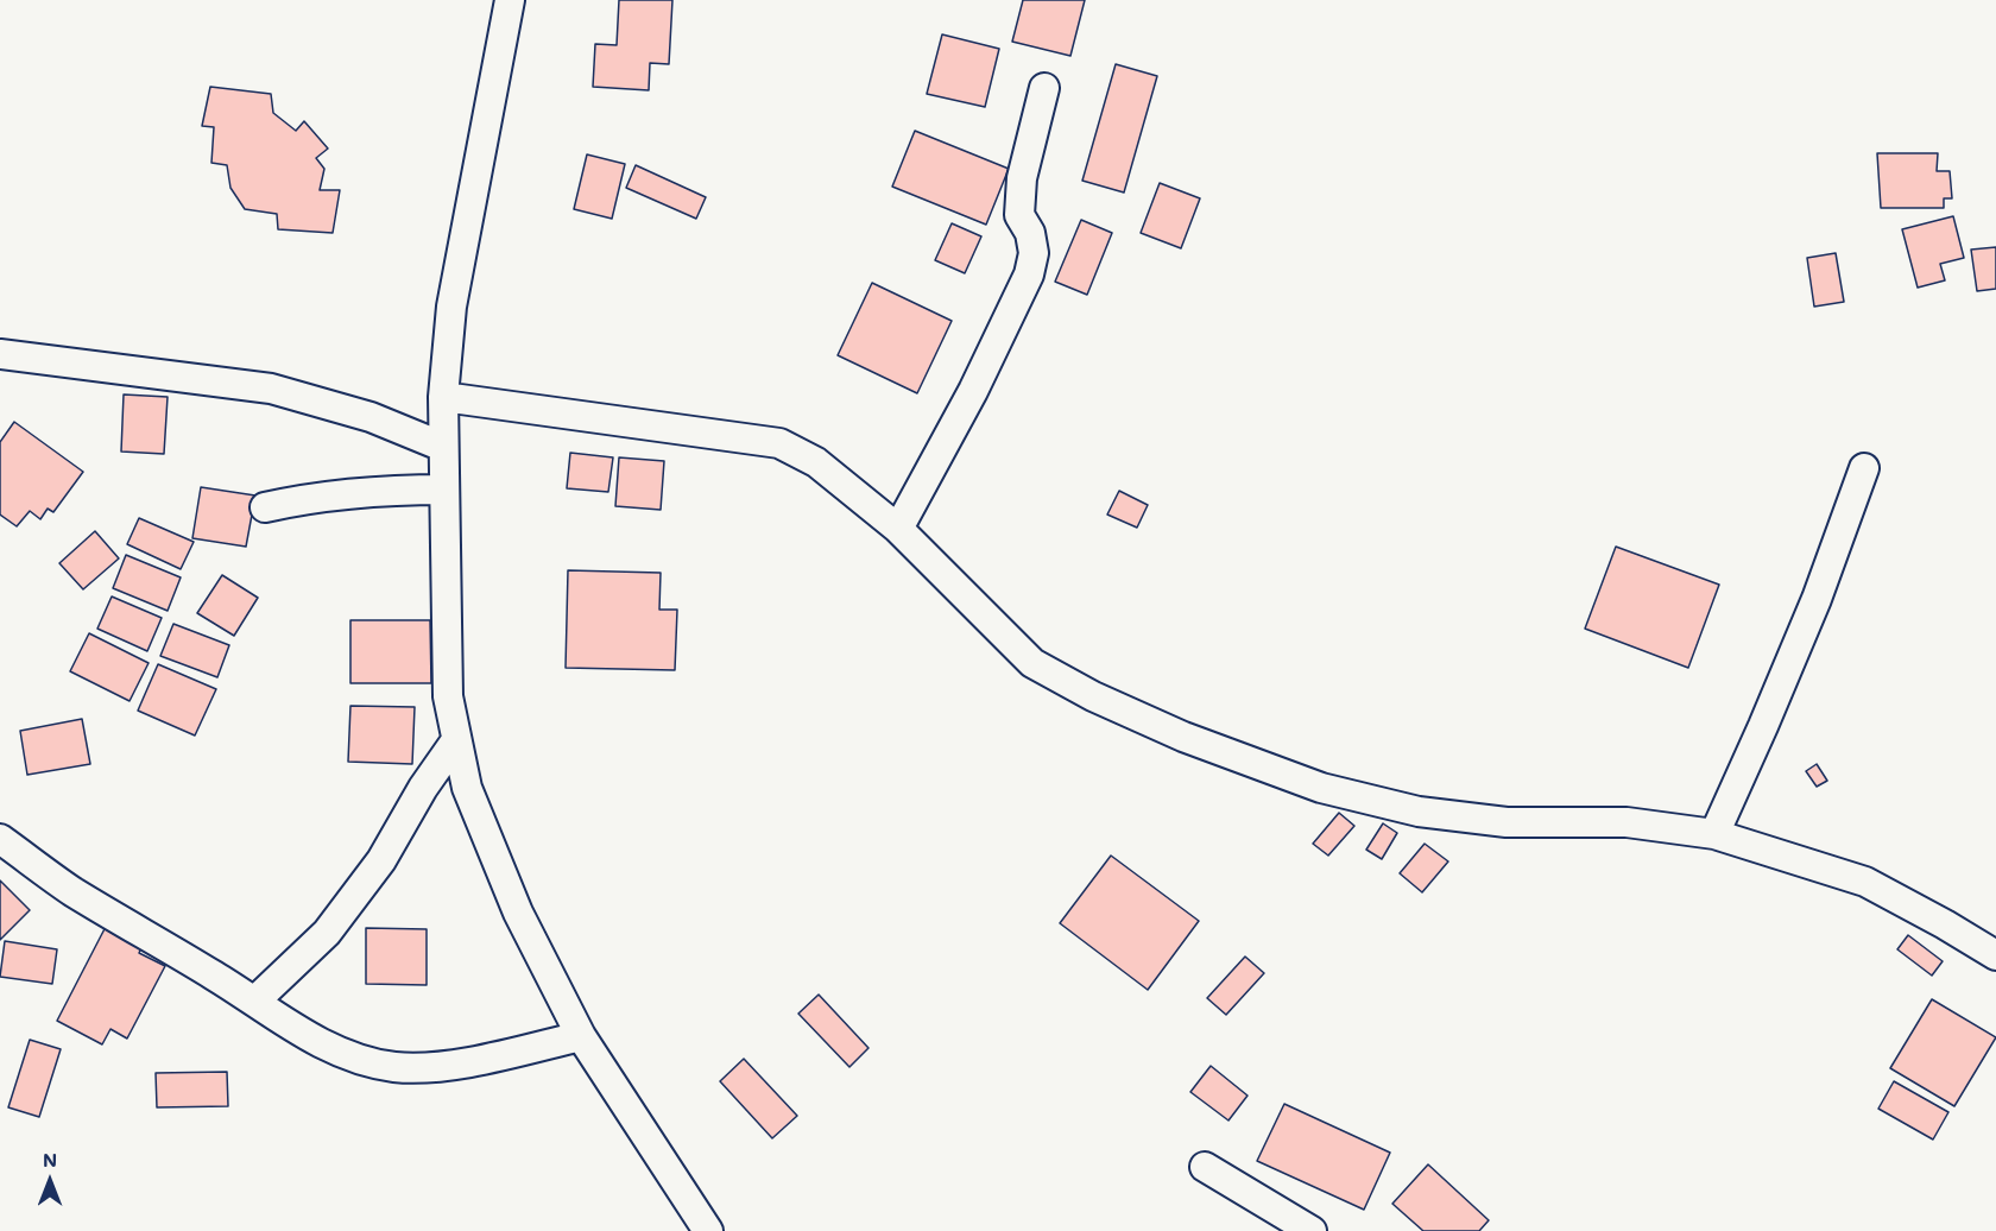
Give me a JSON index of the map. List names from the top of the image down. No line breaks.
{"north":"top"}
